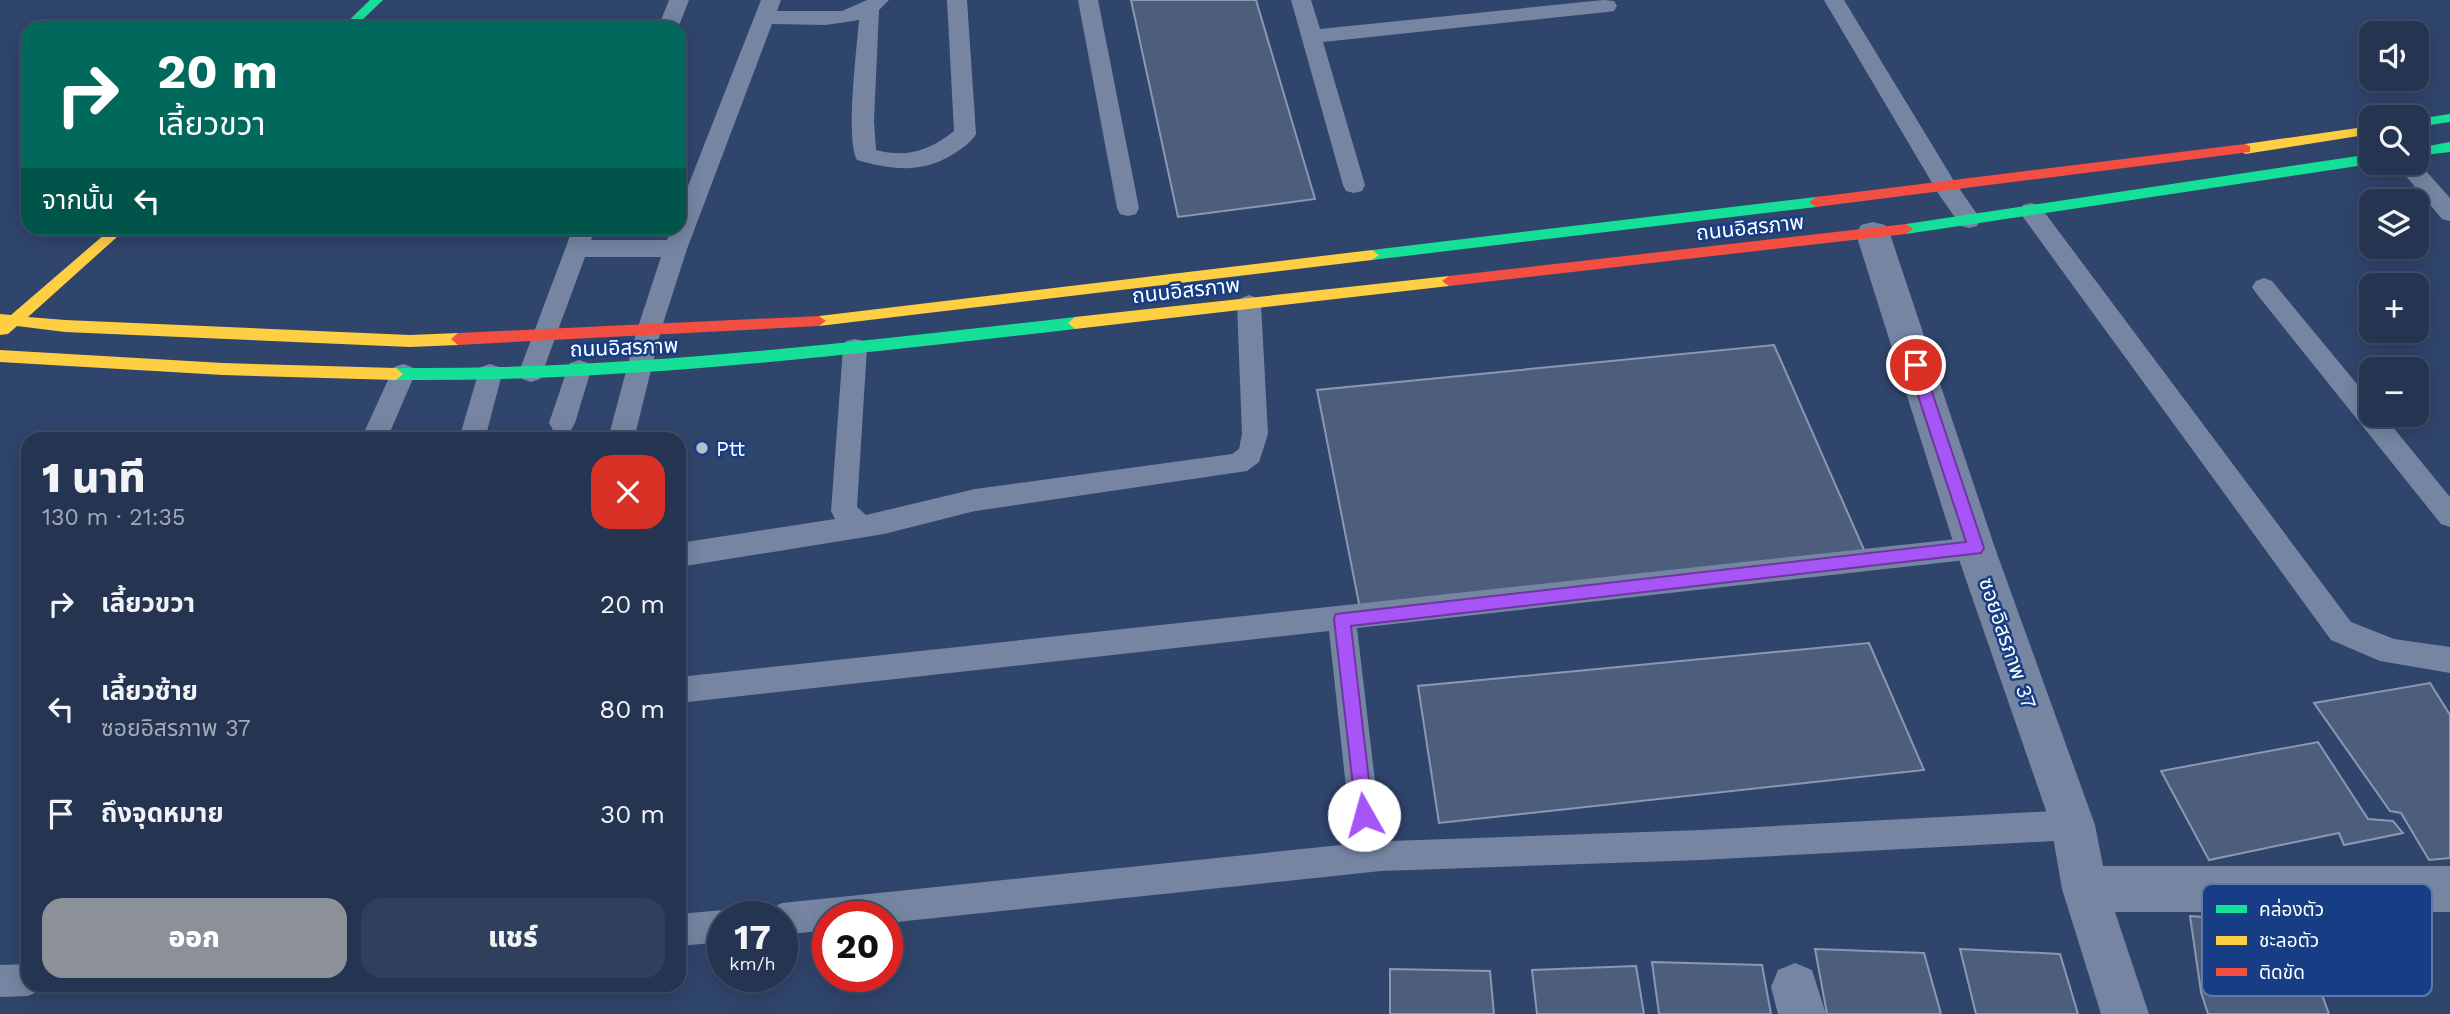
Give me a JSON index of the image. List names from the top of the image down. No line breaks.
{"streets":{"main road":["ถนนอิสรภาพ"],"street":["ซอยอิสรภาพ 37"]},"crossings":[["ถนนอิสรภาพ","ซอยอิสรภาพ 37"]],"places":["Ptt"],"legend":["คล่องตัว","ชะลอตัว","ติดขัด"],"page":{"map_buttons":["+","−"],"turn":["20 m","เลี้ยวขวา"],"then":"จากนั้น","heading":["1 นาที","130 m · 21:35"],"list":[{"name":"เลี้ยวขวา","value":"20 m"},{"name":"เลี้ยวซ้าย","note":"ซอยอิสรภาพ 37","value":"80 m"},{"name":"ถึงจุดหมาย","value":"30 m"}],"buttons":["ออก","แชร์"],"speed":"17 km/h","limit":"20"}}
